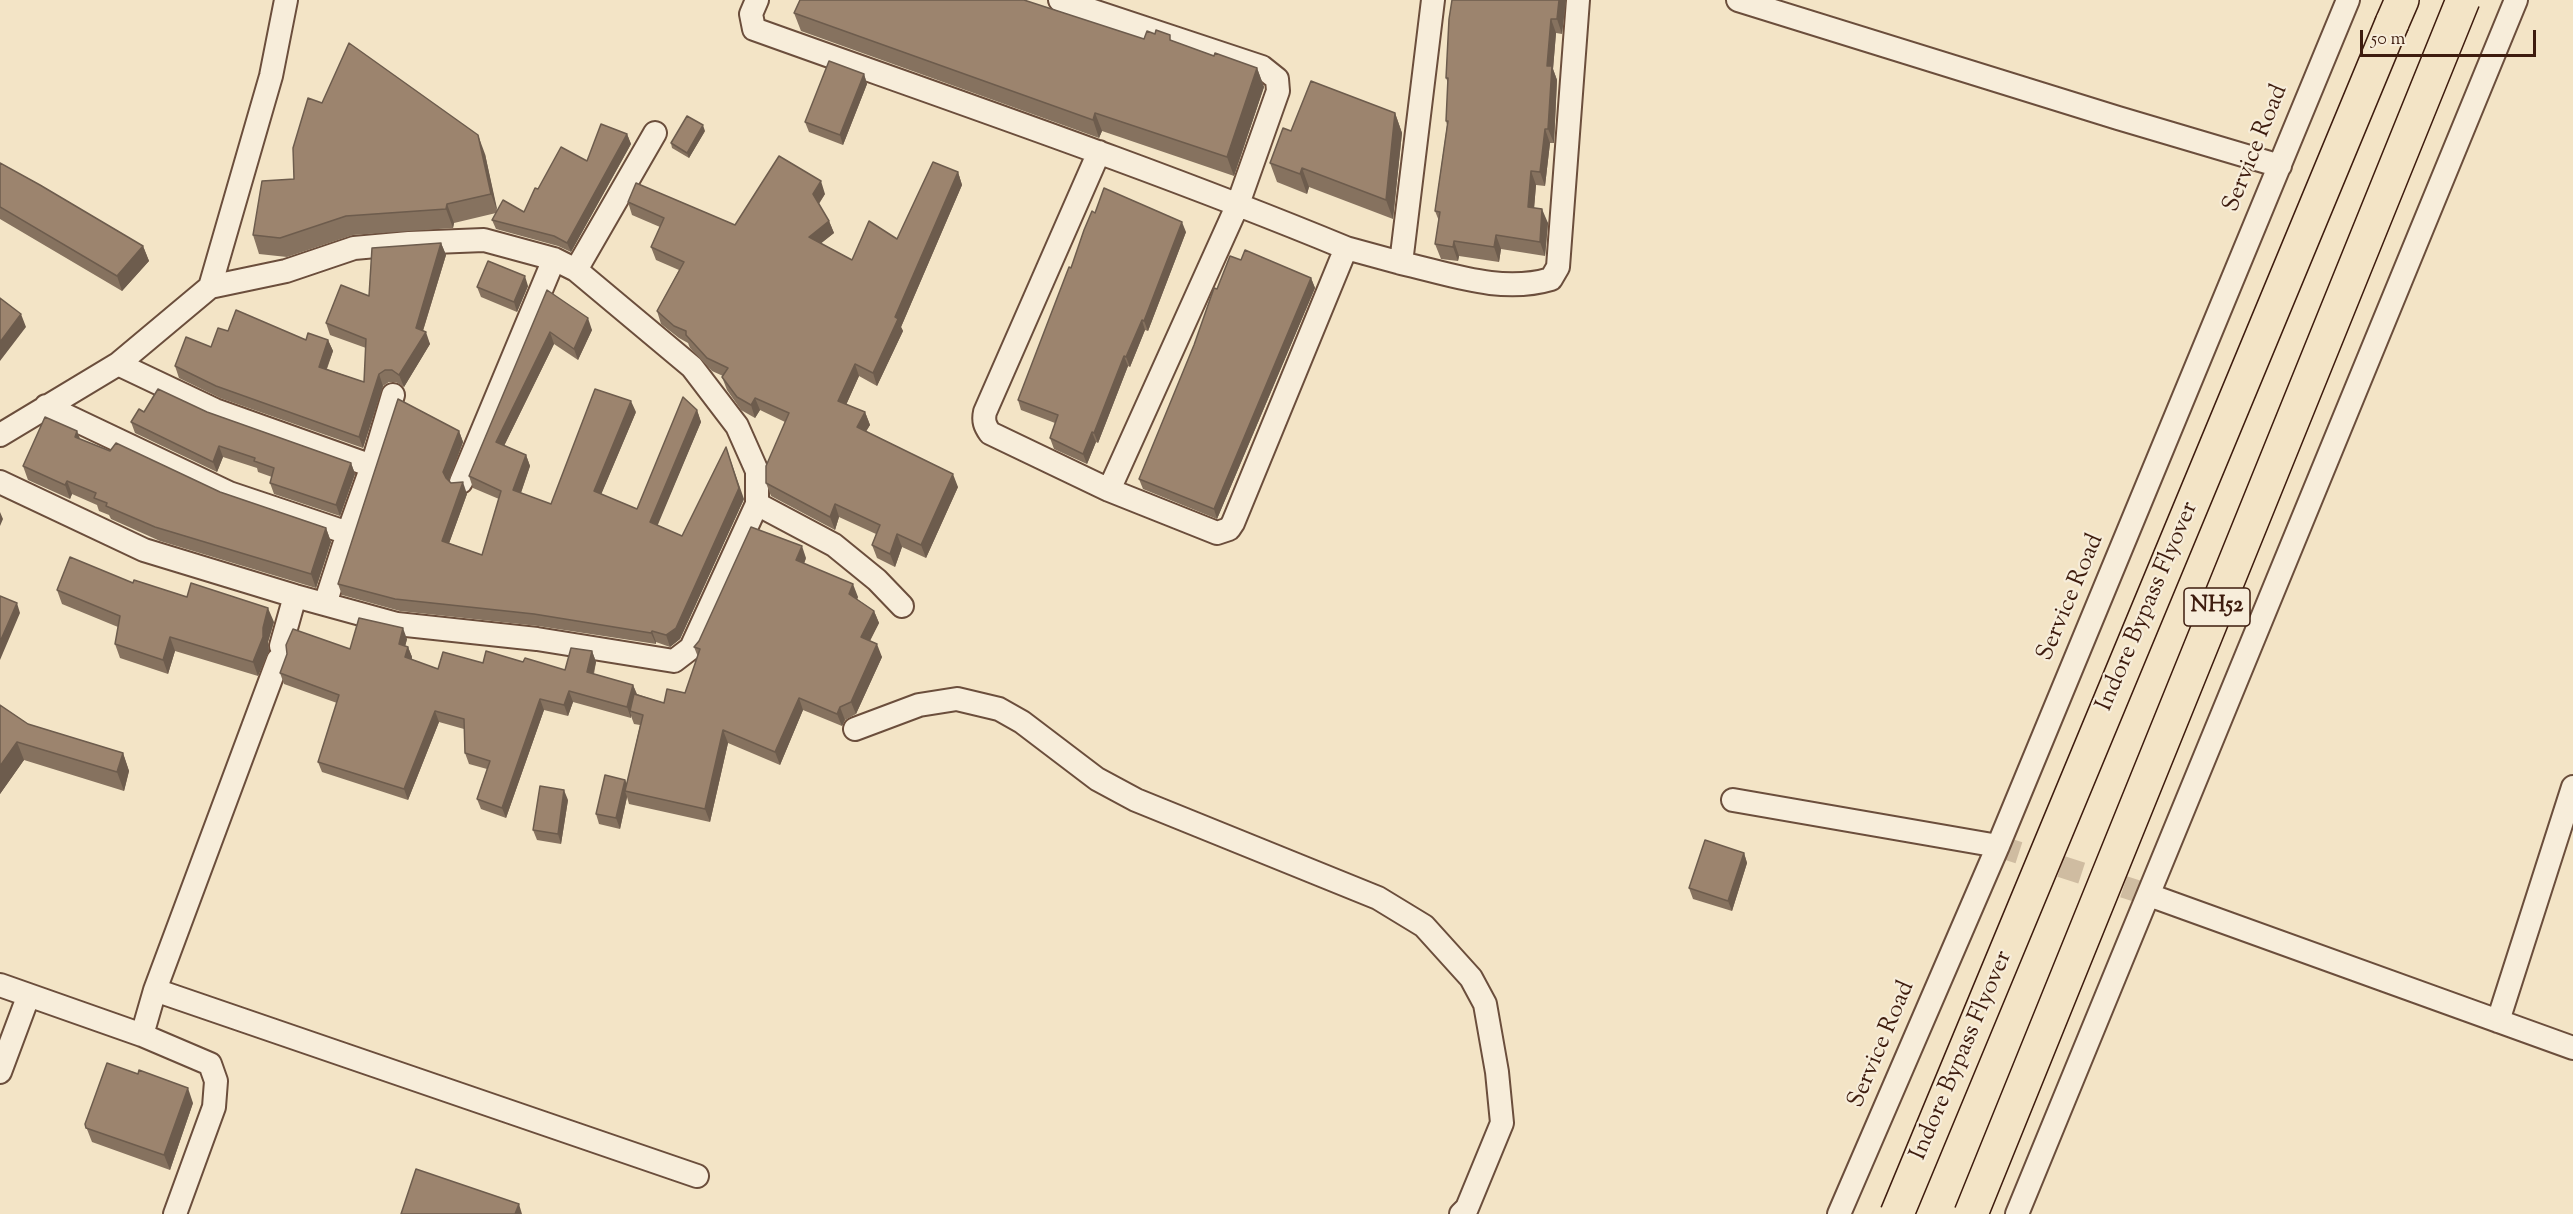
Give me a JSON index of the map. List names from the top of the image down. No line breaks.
{"streets":{"highway":["Indore Bypass Flyover","NH52"],"street":["Service Road"]},"scale_bar":"50 m"}
